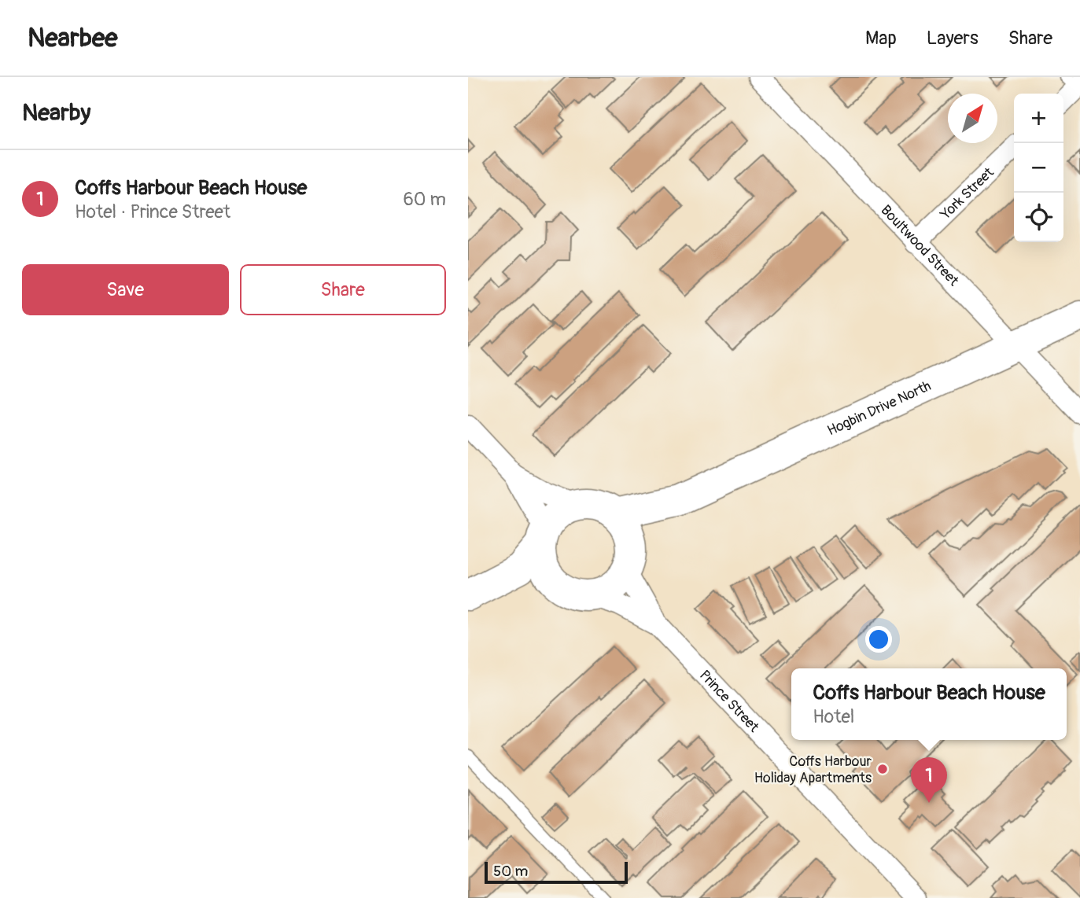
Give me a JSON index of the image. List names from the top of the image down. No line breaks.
{"streets":{"main road":["Hogbin Drive North"],"street":["York Street","Boultwood Street","Prince Street"]},"crossings":[["York Street","Boultwood Street"],["Boultwood Street","Hogbin Drive North"],["Hogbin Drive North","Prince Street"]],"places":["Coffs Harbour Holiday Apartments"],"scale_bar":"50 m","north":"top right","page":{"header":"Nearbee","nav":["Map","Layers","Share"],"heading":"Nearby","map_buttons":["+","−"],"list":[{"mark":"1","name":"Coffs Harbour Beach House","note":"Hotel · Prince Street","value":"60 m"}],"buttons":["Save","Share"],"popup":["Coffs Harbour Beach House","Hotel"],"pins":"1","scale":"50 m"}}
